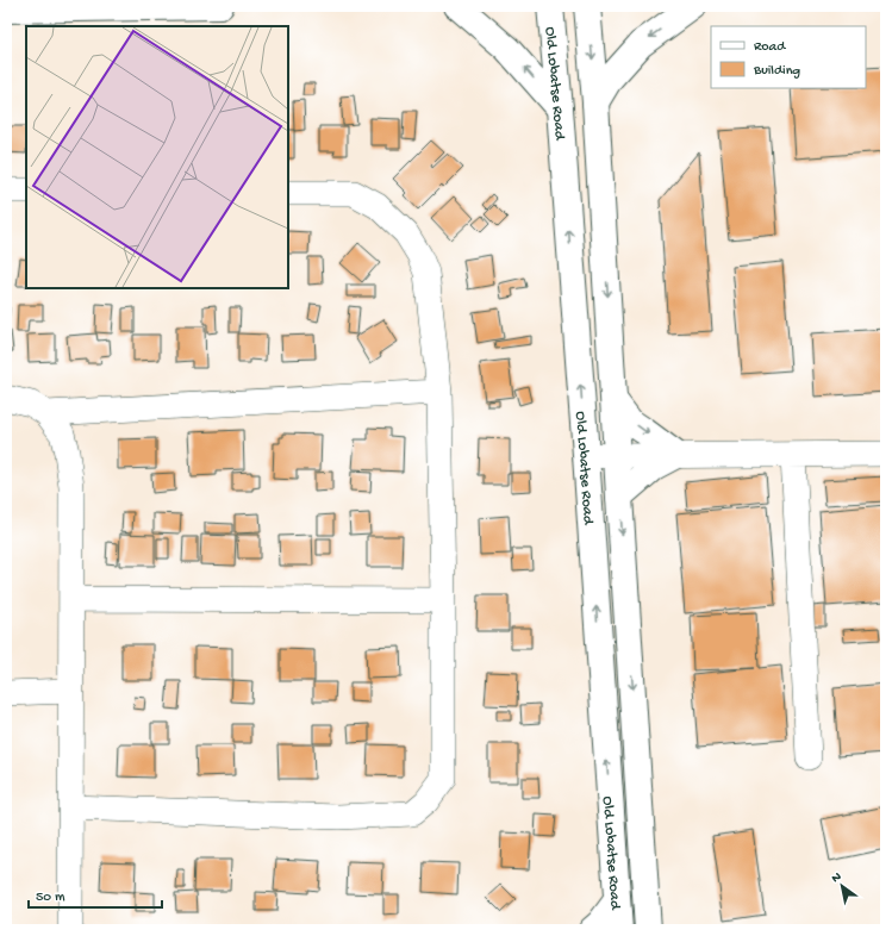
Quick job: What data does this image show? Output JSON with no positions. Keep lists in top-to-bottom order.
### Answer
{
  "streets": {
    "main road": ["Old Lobatse Road"]
  },
  "legend": ["Road", "Building"],
  "scale_bar": "50 m",
  "north": "top left"
}
